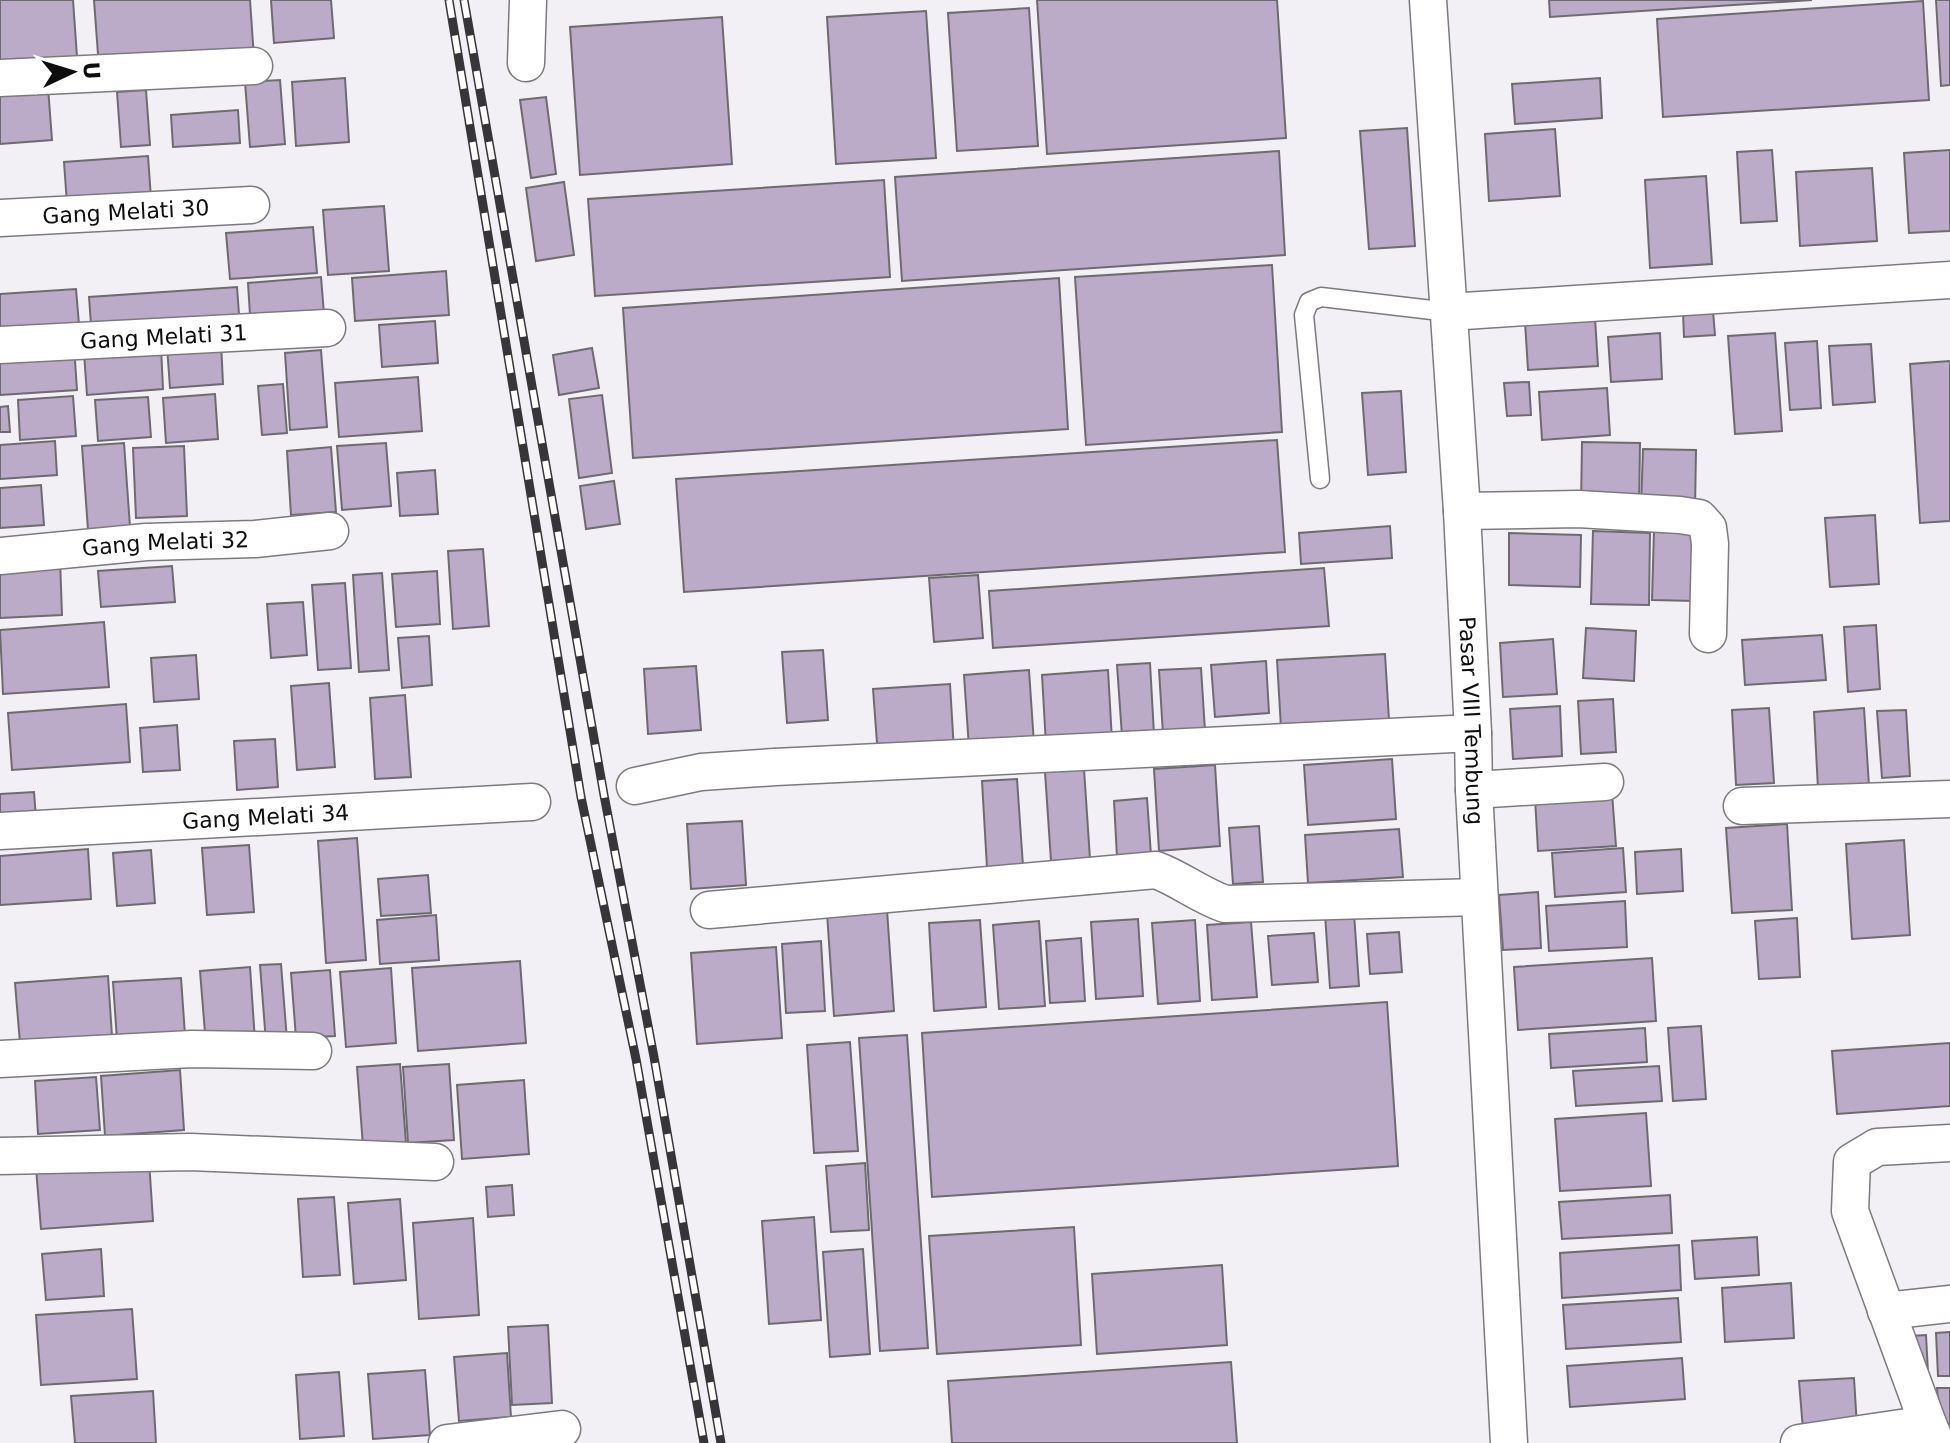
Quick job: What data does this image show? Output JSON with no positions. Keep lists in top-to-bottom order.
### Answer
{
  "streets": {
    "street": [
      "Gang Melati 30",
      "Gang Melati 31",
      "Gang Melati 32",
      "Pasar VIII Tembung",
      "Gang Melati 34"
    ]
  },
  "north": "right"
}
